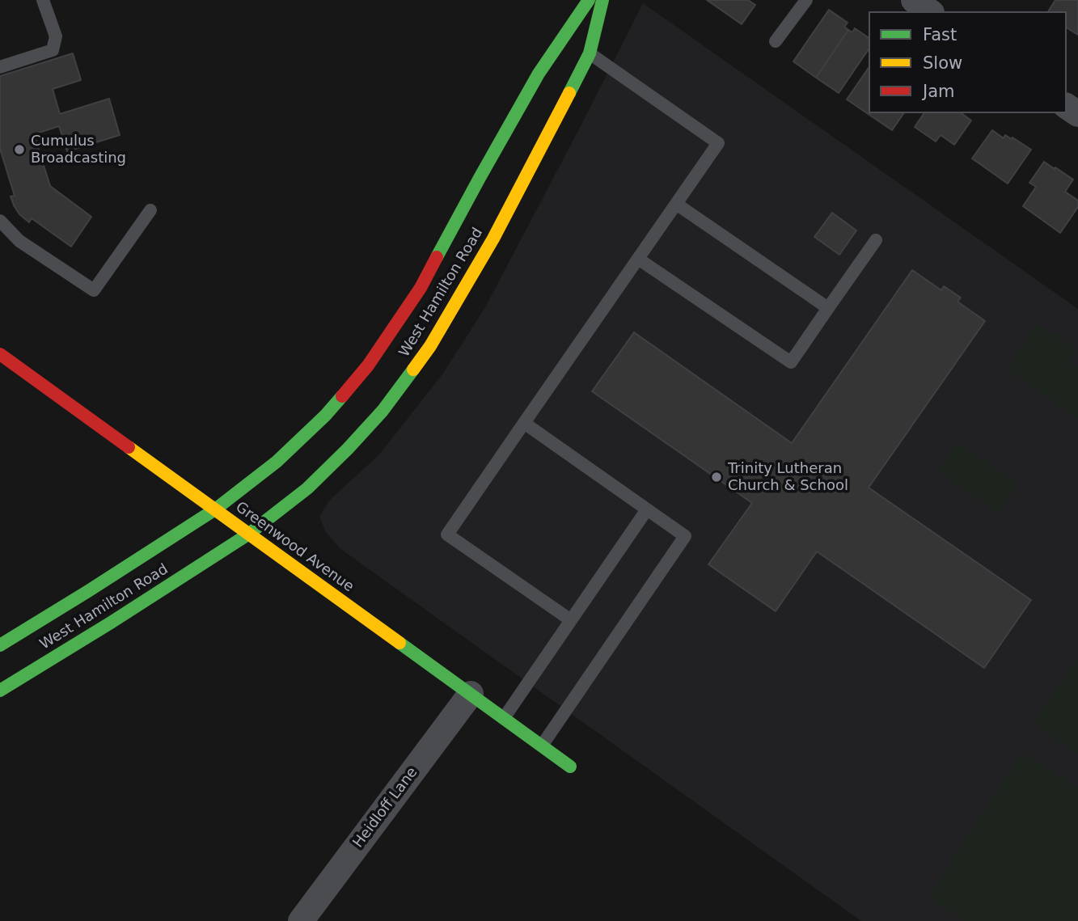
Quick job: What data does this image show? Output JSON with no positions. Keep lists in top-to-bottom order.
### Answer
{
  "streets": {
    "main road": ["West Hamilton Road", "Greenwood Avenue"],
    "street": ["Heidloff Lane"]
  },
  "crossings": [
    ["West Hamilton Road", "Greenwood Avenue"],
    ["Greenwood Avenue", "Heidloff Lane"]
  ],
  "places": ["Cumulus Broadcasting", "Trinity Lutheran Church & School"],
  "legend": ["Fast", "Slow", "Jam"]
}
